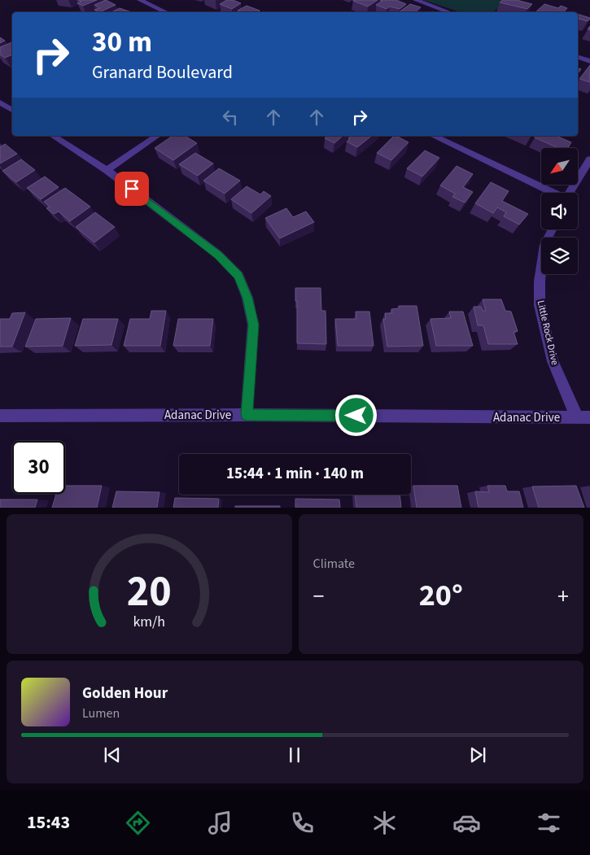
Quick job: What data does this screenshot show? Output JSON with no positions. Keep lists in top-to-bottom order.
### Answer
{
  "streets": {
    "street": ["Little Rock Drive", "Adanac Drive"]
  },
  "crossings": [
    ["Little Rock Drive", "Adanac Drive"]
  ],
  "north": "bottom left",
  "page": {
    "turn": ["30 m", "Granard Boulevard"],
    "limit": "30",
    "trip": "15:44 · 1 min · 140 m",
    "tile": "Climate",
    "heat": ["−", "20°", "+"],
    "song": ["Golden Hour", "Lumen"],
    "tabs": "15:43",
    "gauge": ["20", "km/h"]
  }
}
